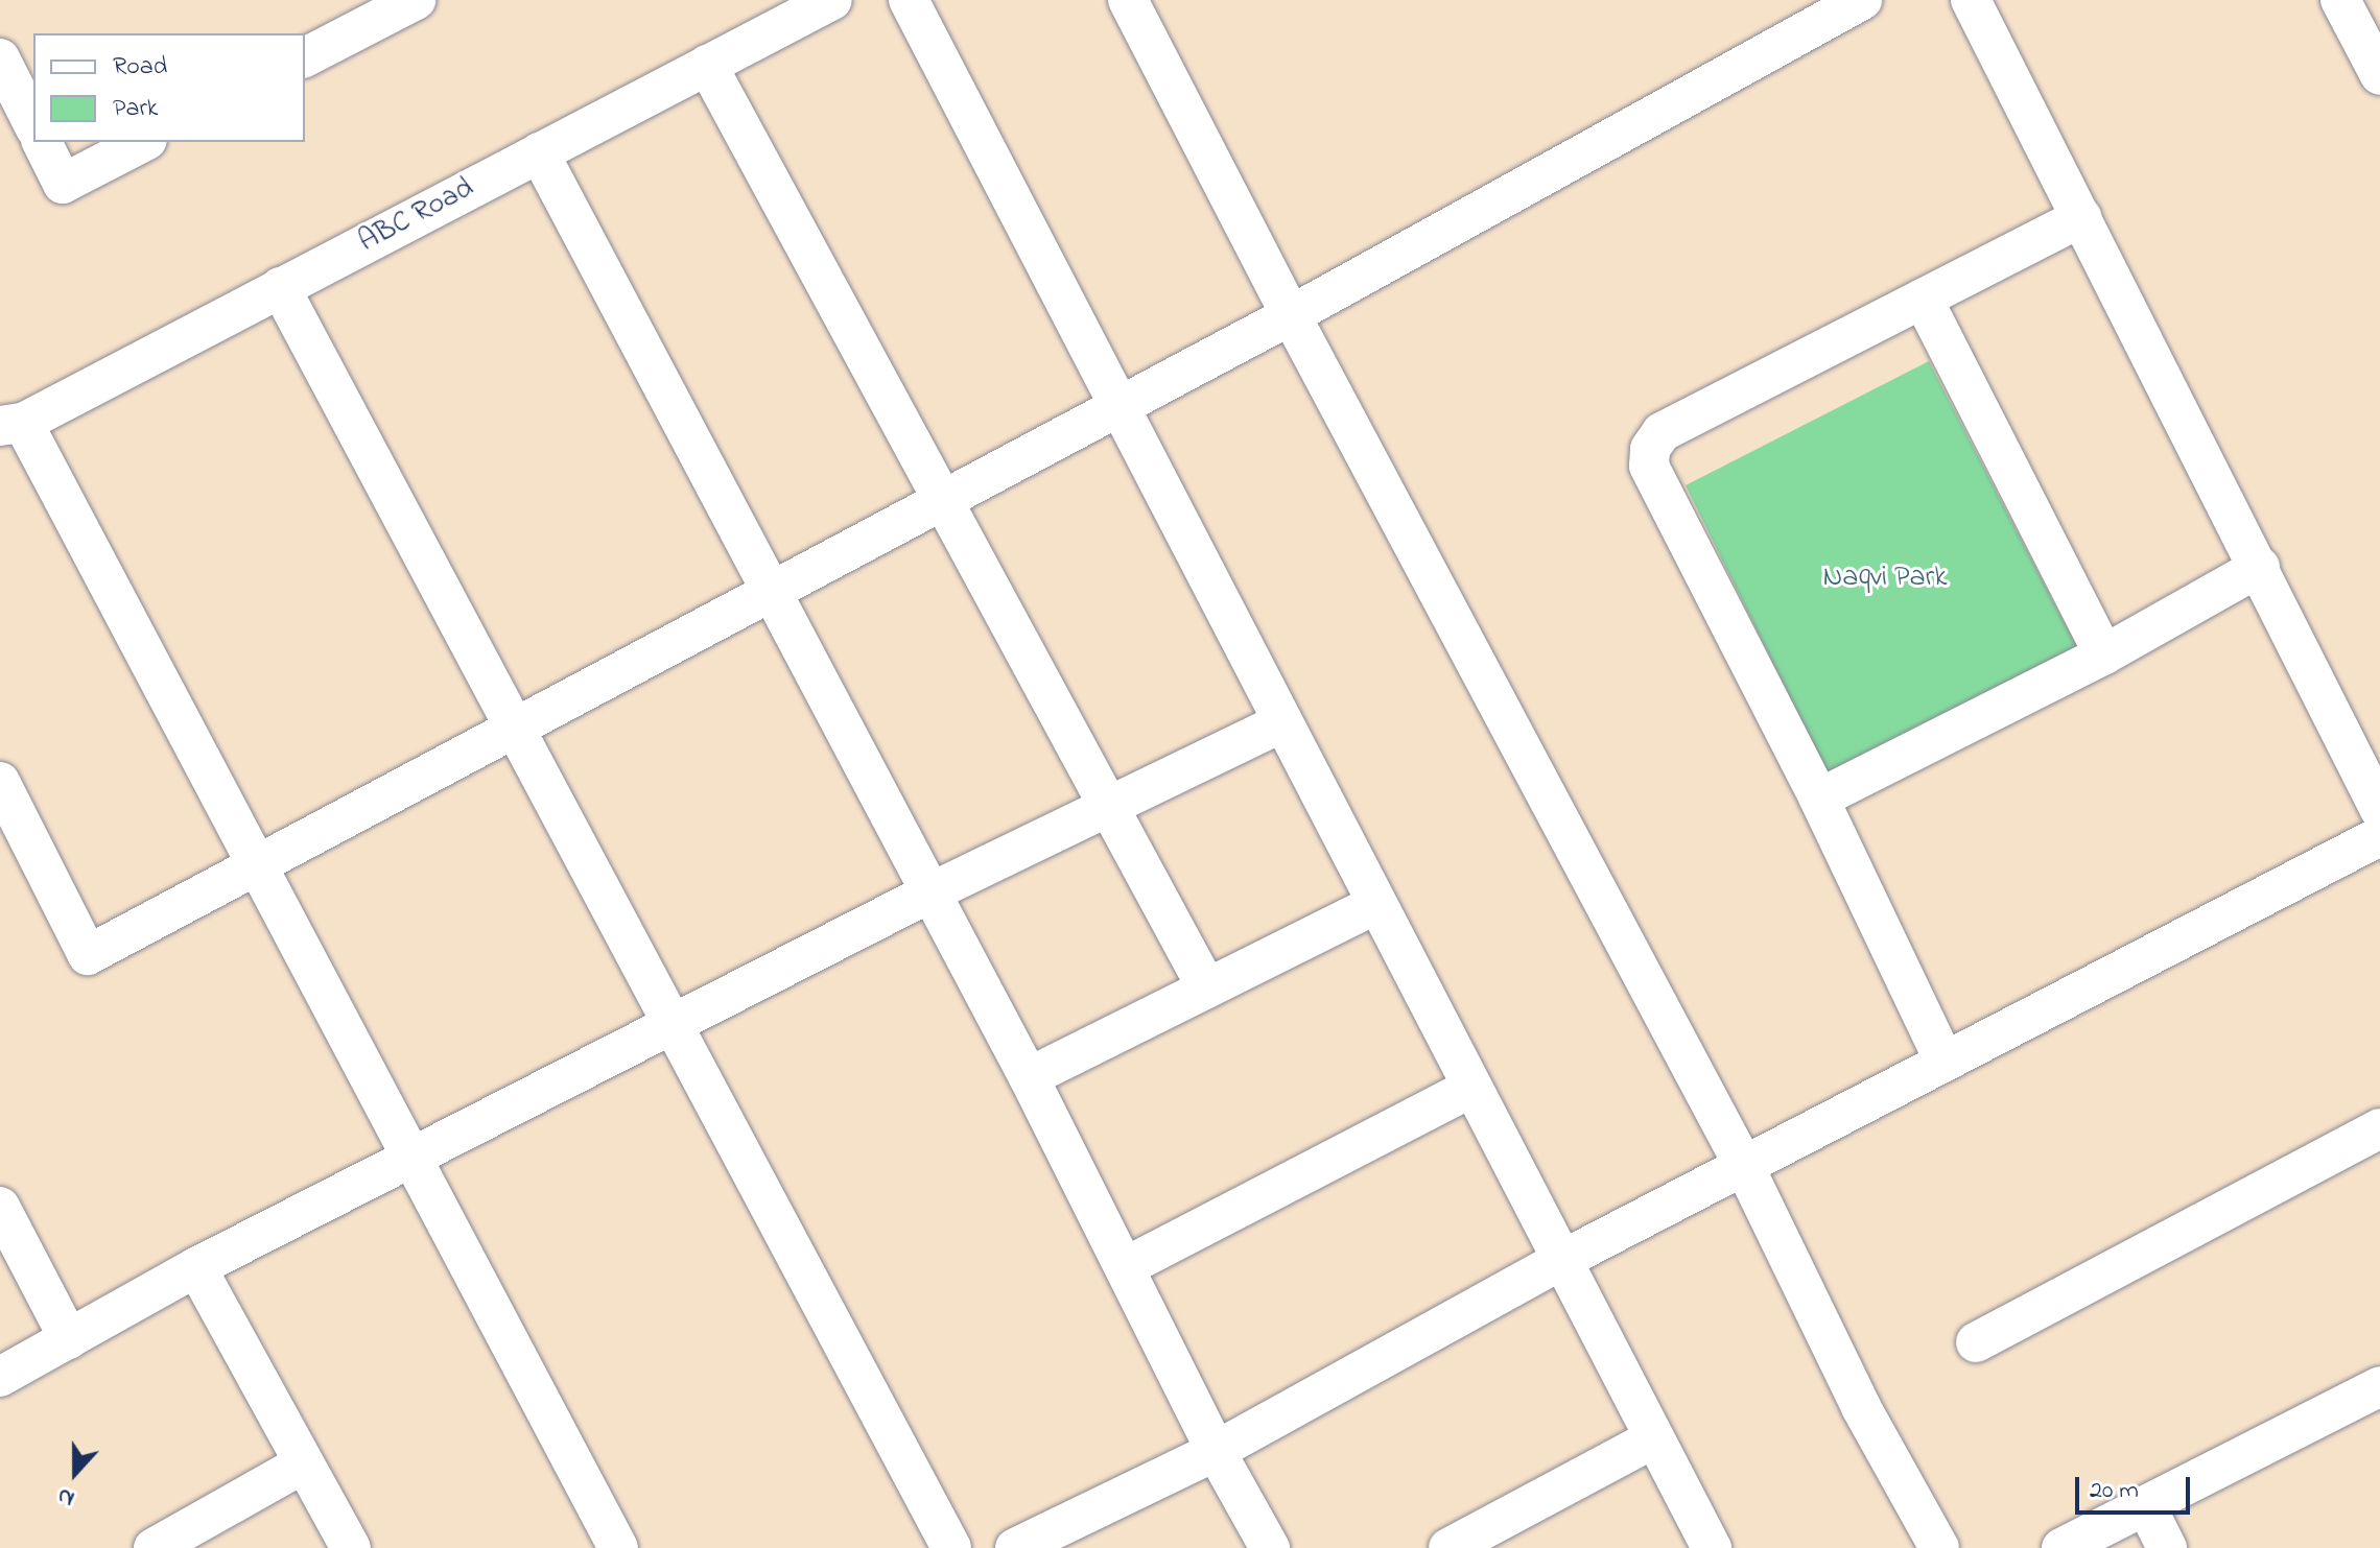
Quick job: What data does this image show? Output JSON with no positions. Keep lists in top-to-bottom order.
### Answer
{
  "streets": {
    "street": ["ABC Road"]
  },
  "parks": ["Naqvi Park"],
  "legend": ["Road", "Park"],
  "scale_bar": "20 m",
  "north": "bottom"
}
